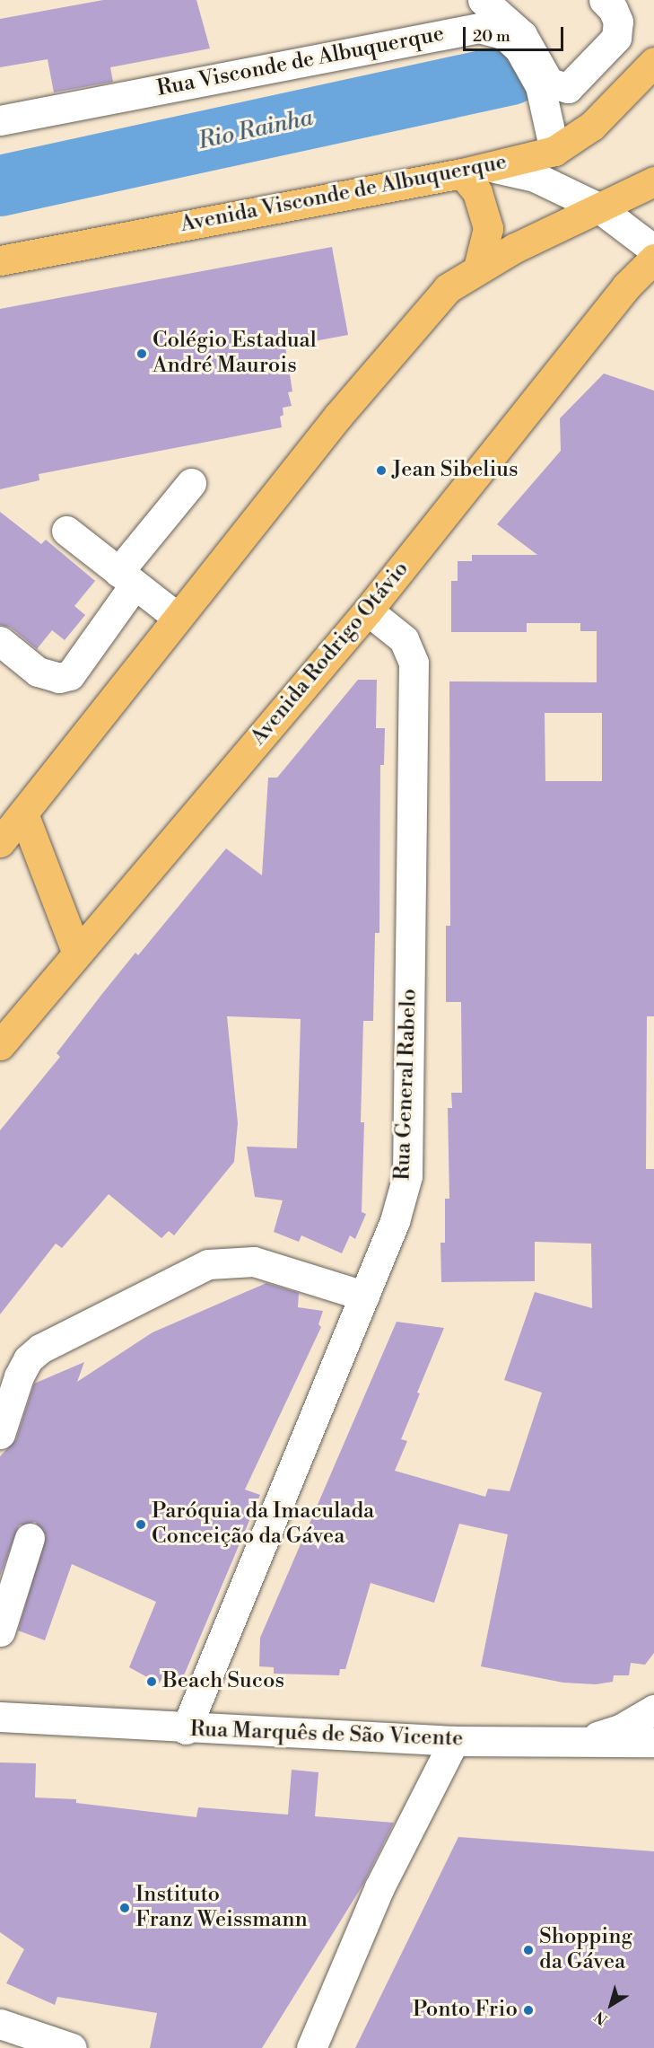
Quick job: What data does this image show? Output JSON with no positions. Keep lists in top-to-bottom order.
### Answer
{
  "streets": {
    "main road": ["Avenida Visconde de Albuquerque", "Avenida Rodrigo Otávio"],
    "street": ["Rua Visconde de Albuquerque", "Rua General Rabelo", "Rua Marquês de São Vicente"]
  },
  "crossings": [
    ["Rua Visconde de Albuquerque", "Avenida Visconde de Albuquerque"],
    ["Avenida Rodrigo Otávio", "Rua General Rabelo"],
    ["Rua General Rabelo", "Rua Marquês de São Vicente"]
  ],
  "water": ["Rio Rainha"],
  "places": [
    "Colégio Estadual André Maurois",
    "Jean Sibelius",
    "Paróquia da Imaculada Conceição da Gávea",
    "Beach Sucos",
    "Instituto Franz Weissmann",
    "Shopping da Gávea",
    "Ponto Frio"
  ],
  "scale_bar": "20 m",
  "north": "bottom left"
}
